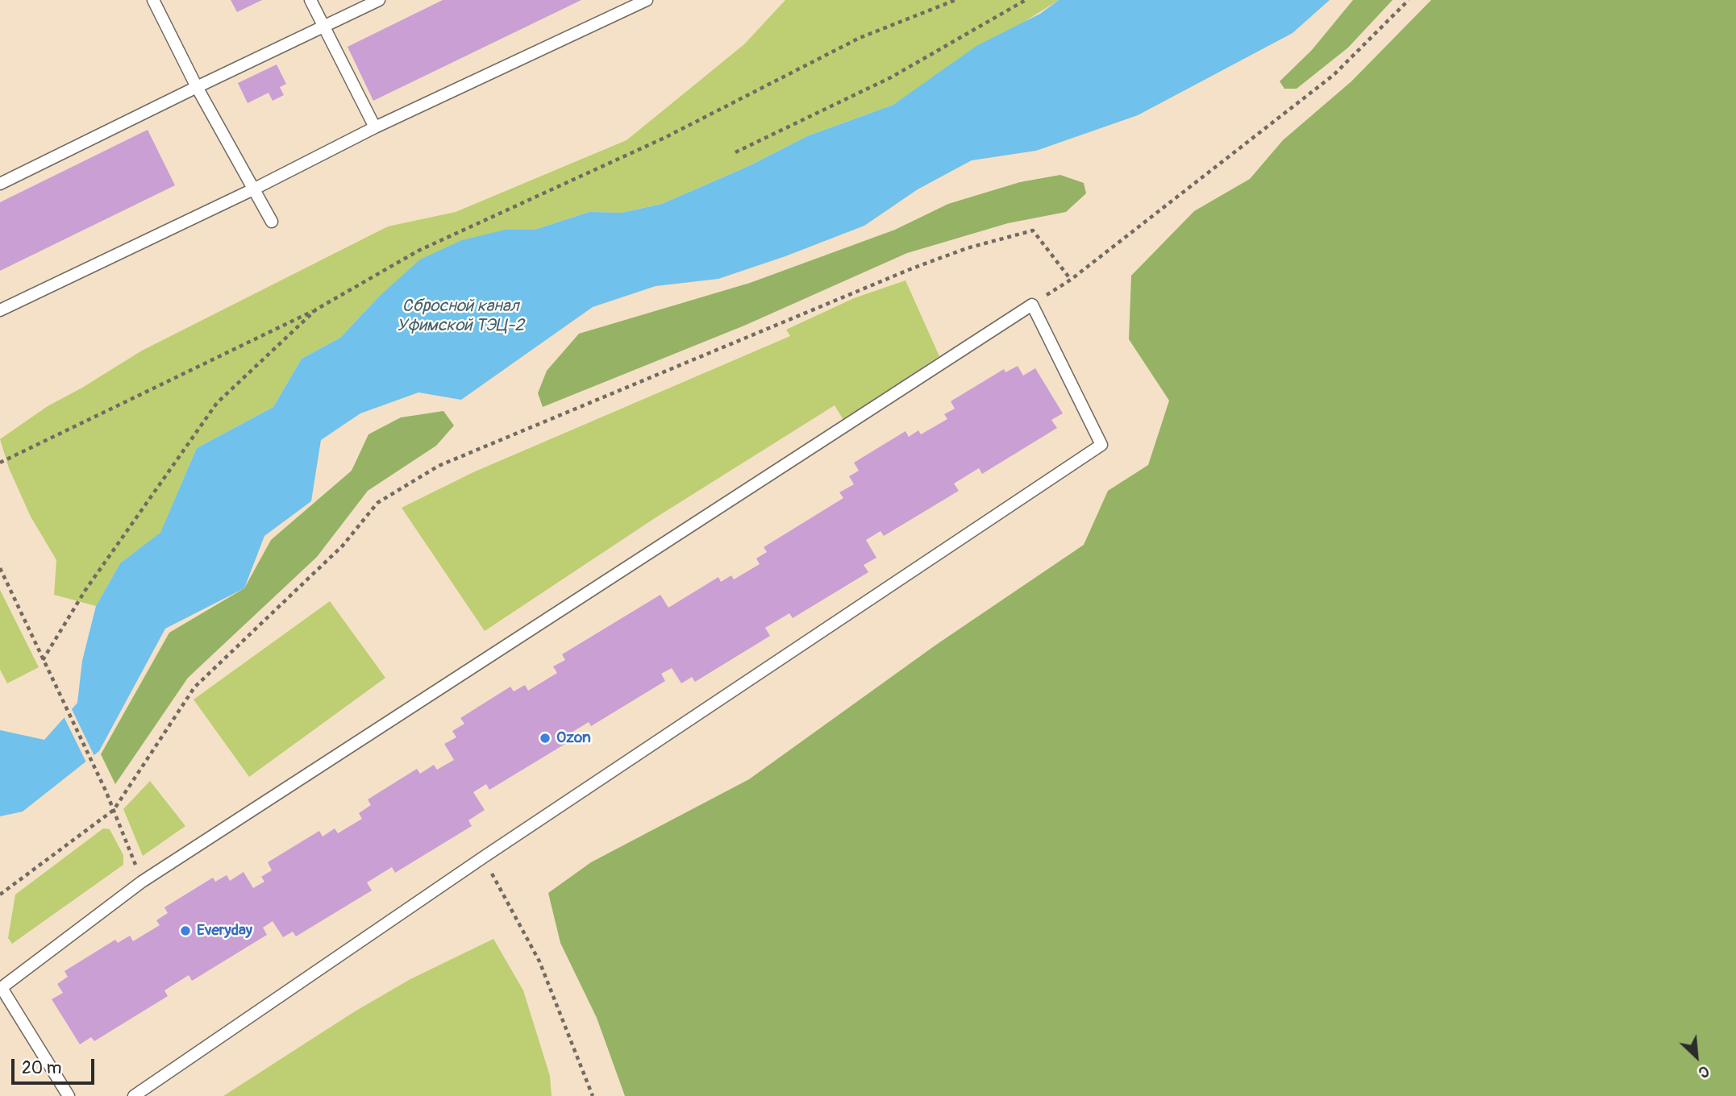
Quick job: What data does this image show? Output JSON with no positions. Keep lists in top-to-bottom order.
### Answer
{
  "water": ["Сбросной канал Уфимской ТЭЦ-2"],
  "places": ["Ozon", "Everyday"],
  "scale_bar": "20 m",
  "north": "bottom right"
}
